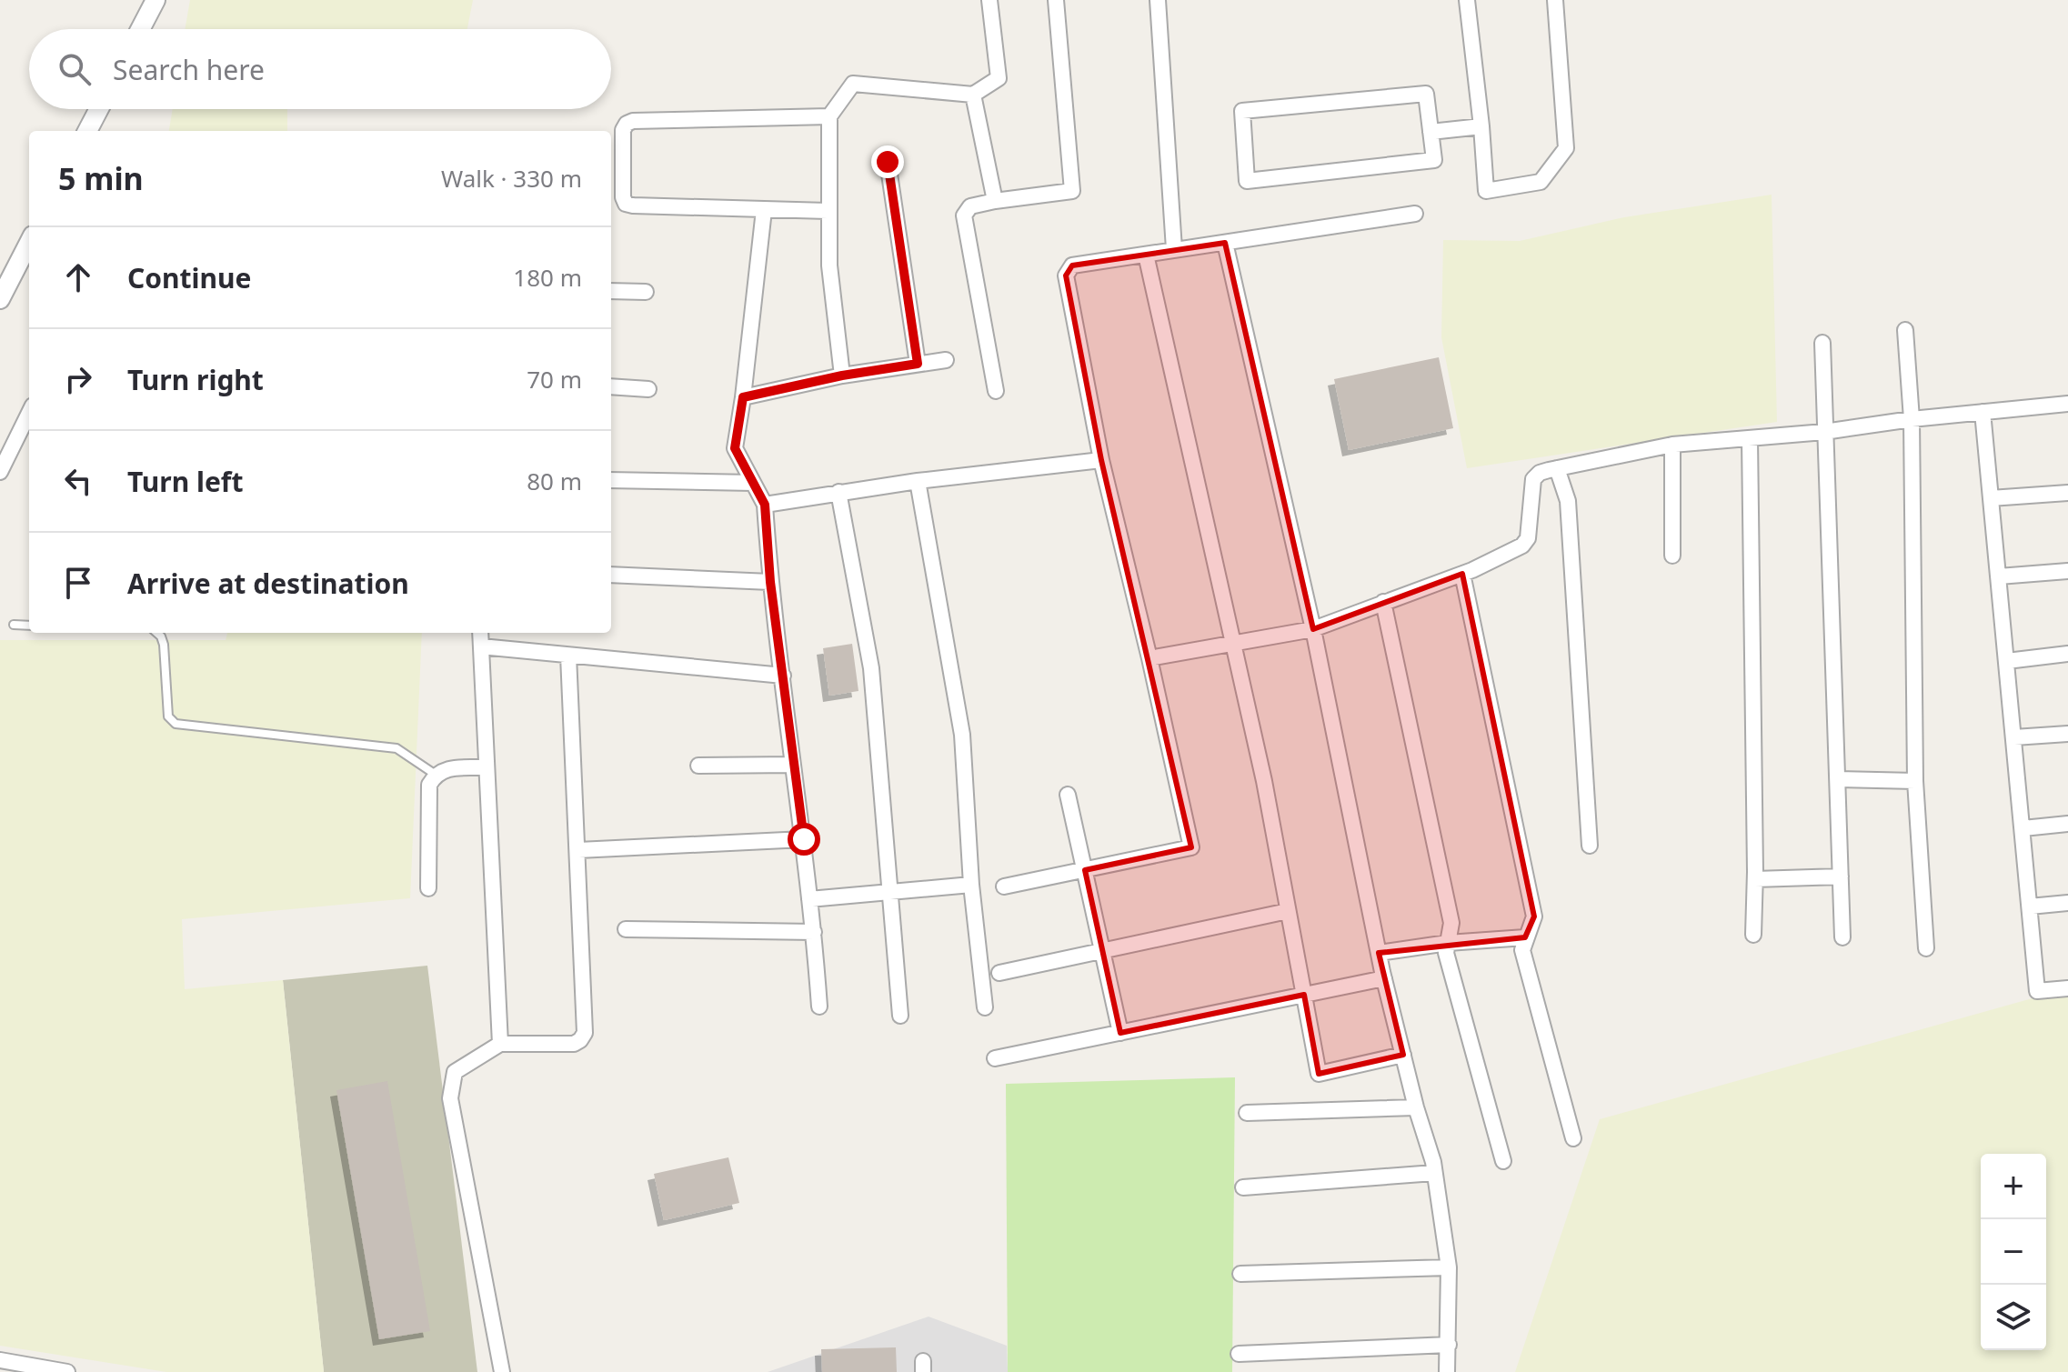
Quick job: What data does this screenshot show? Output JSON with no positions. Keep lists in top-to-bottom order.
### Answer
{
  "page": {
    "search": "Search here",
    "heading": ["5 min", "Walk · 330 m"],
    "list": [
      ["Continue", "180 m"],
      ["Turn right", "70 m"],
      ["Turn left", "80 m"],
      "Arrive at destination"
    ],
    "map_buttons": ["+", "−"]
  }
}
